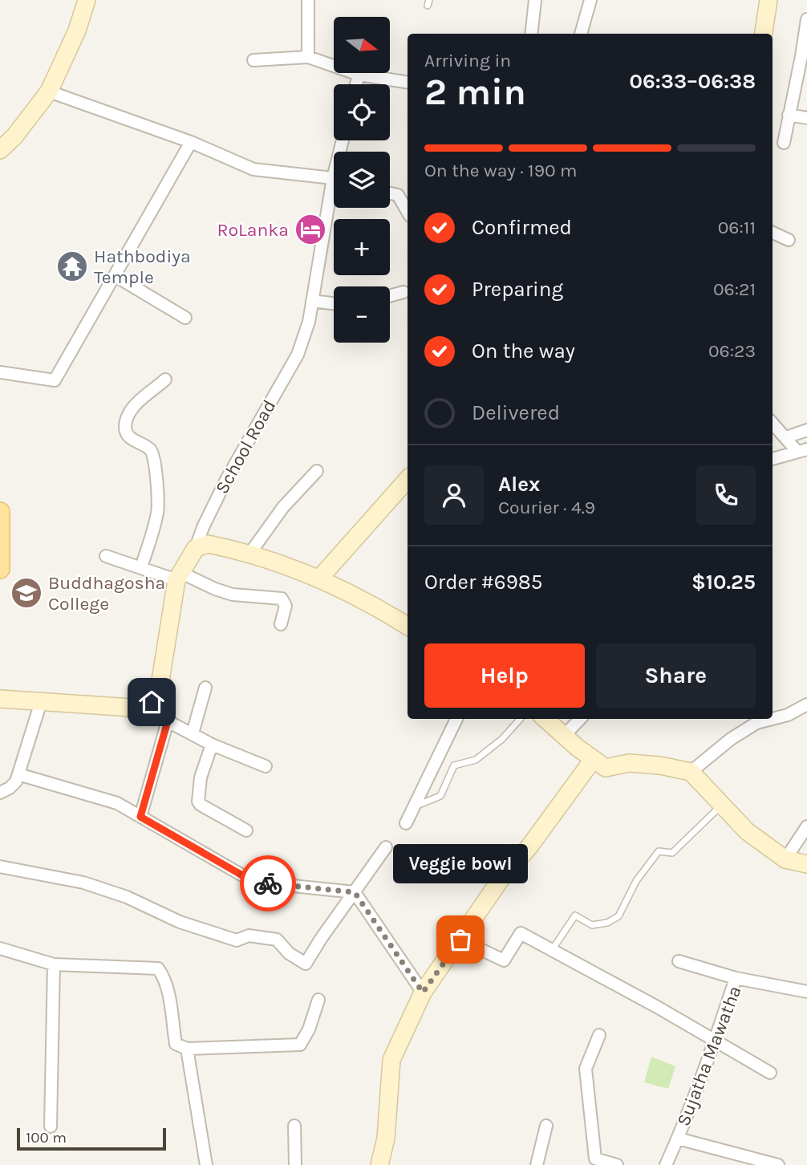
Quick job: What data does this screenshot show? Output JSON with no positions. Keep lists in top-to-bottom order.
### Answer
{
  "streets": {
    "street": ["School Road", "Sujatha Mawatha"]
  },
  "places": {
    "hotel": ["RoLanka"],
    "temple": ["Hathbodiya Temple"],
    "school or university": ["Buddhagosha College"],
    "other": ["Veggie bowl"]
  },
  "scale_bar": "100 m",
  "north": "right",
  "page": {
    "map_buttons": ["+", "−"],
    "heading": ["2 min", "Arriving in", "06:33–06:38"],
    "panel": [
      "Alex",
      "Courier · 4.9",
      "Order #6985",
      "$10.25"
    ],
    "bar": "On the way · 190 m",
    "list": [
      ["Confirmed", "06:11"],
      ["Preparing", "06:21"],
      ["On the way", "06:23"],
      "Delivered"
    ],
    "buttons": ["Help", "Share"],
    "bubble": "Veggie bowl",
    "scale": "100 m"
  }
}
